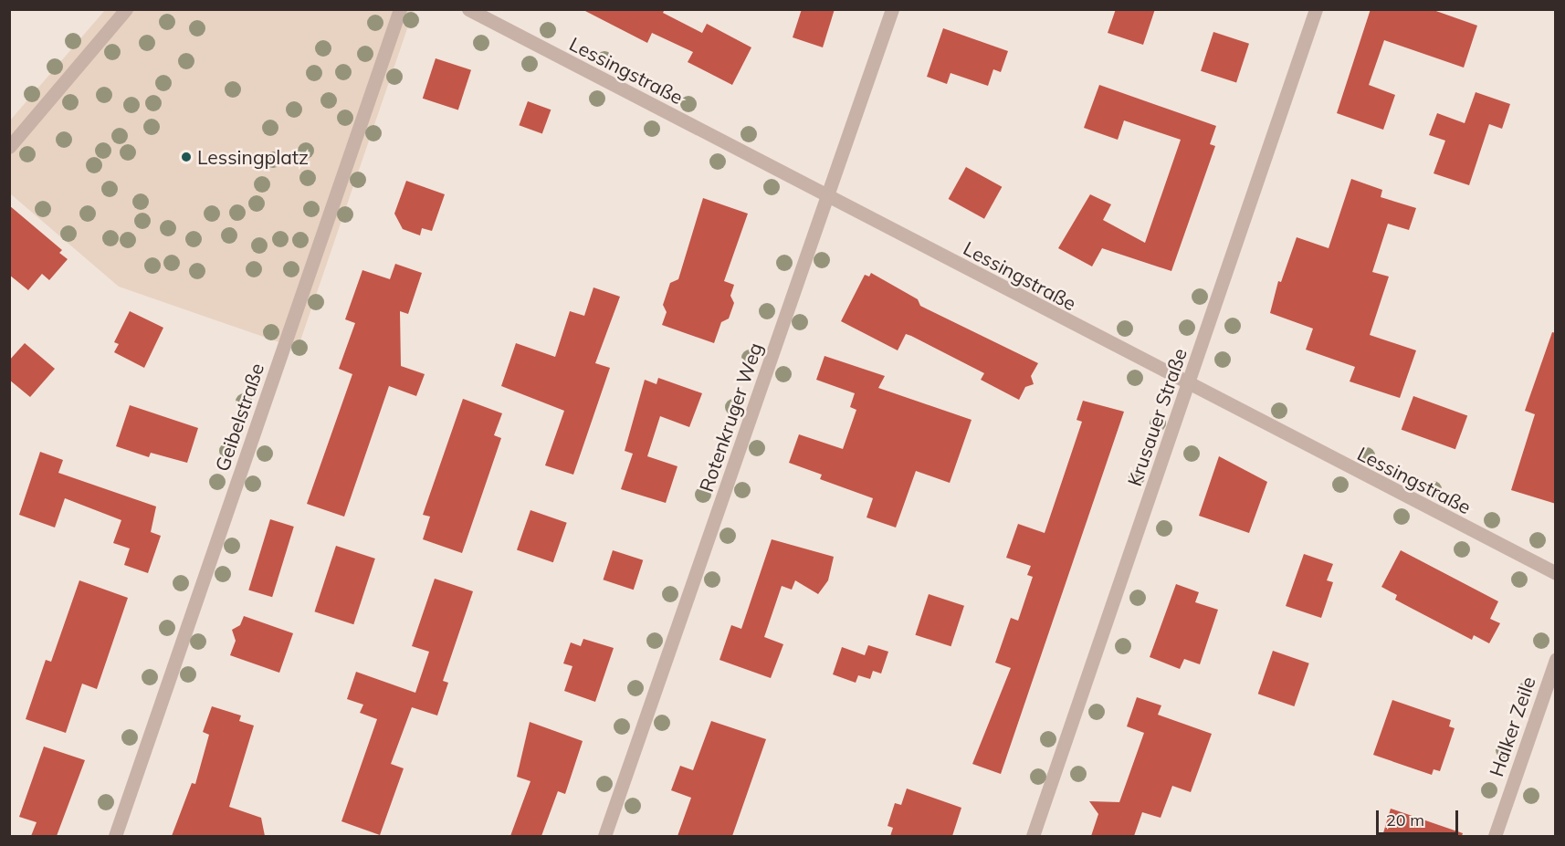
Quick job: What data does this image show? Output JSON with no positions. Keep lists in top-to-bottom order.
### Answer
{
  "streets": {
    "street": [
      "Lessingstraße",
      "Geibelstraße",
      "Rotenkruger Weg",
      "Krusauer Straße",
      "Halker Zeile"
    ]
  },
  "crossings": [
    ["Lessingstraße", "Rotenkruger Weg"],
    ["Lessingstraße", "Krusauer Straße"]
  ],
  "places": ["Lessingplatz"],
  "scale_bar": "20 m"
}
